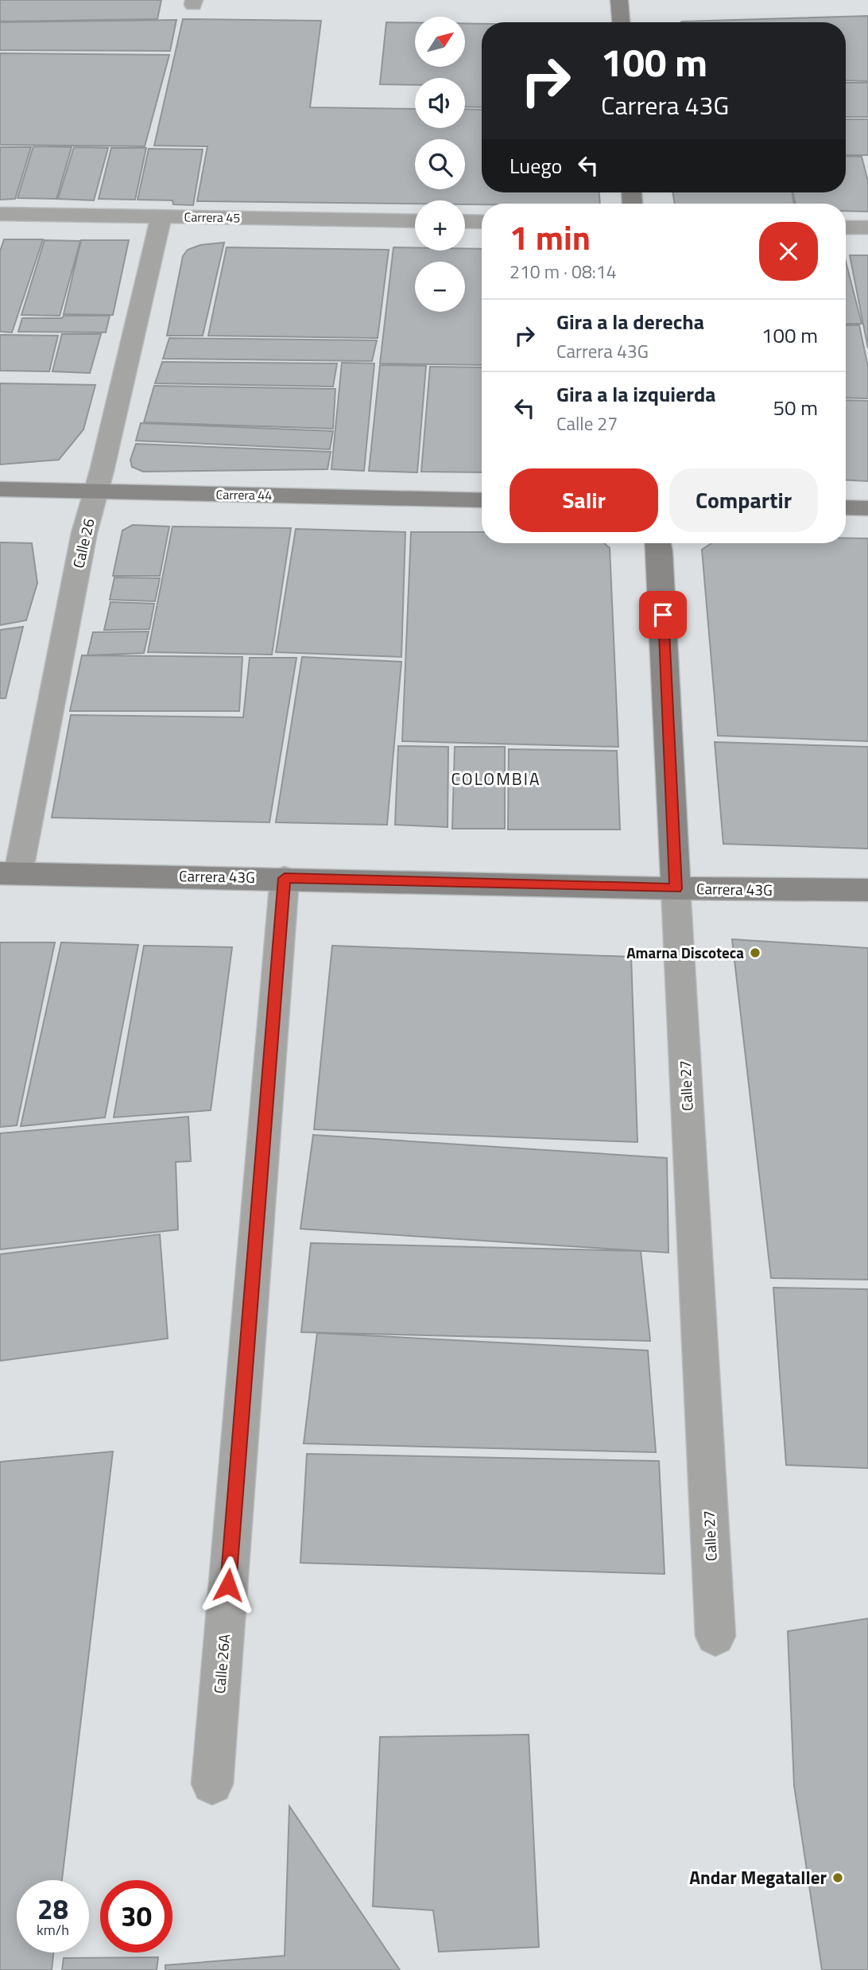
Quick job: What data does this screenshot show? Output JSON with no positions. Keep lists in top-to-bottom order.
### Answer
{
  "streets": {
    "street": [
      "Carrera 45",
      "Carrera 44",
      "Calle 26",
      "Carrera 43G",
      "Calle 27",
      "Calle 26A"
    ]
  },
  "crossings": [
    ["Carrera 45", "Calle 26"],
    ["Carrera 44", "Calle 26"],
    ["Calle 26", "Carrera 43G"],
    ["Carrera 43G", "Calle 27"],
    ["Carrera 43G", "Calle 26A"]
  ],
  "districts": ["COLOMBIA"],
  "places": ["Amarna Discoteca", "Andar Megataller"],
  "north": "top right",
  "page": {
    "map_buttons": ["+", "−"],
    "turn": ["100 m", "Carrera 43G"],
    "then": "Luego",
    "heading": ["1 min", "210 m · 08:14"],
    "list": [
      {
        "name": "Gira a la derecha",
        "note": "Carrera 43G",
        "value": "100 m"
      },
      {
        "name": "Gira a la izquierda",
        "note": "Calle 27",
        "value": "50 m"
      }
    ],
    "buttons": ["Salir", "Compartir"],
    "speed": "28 km/h",
    "limit": "30"
  }
}
